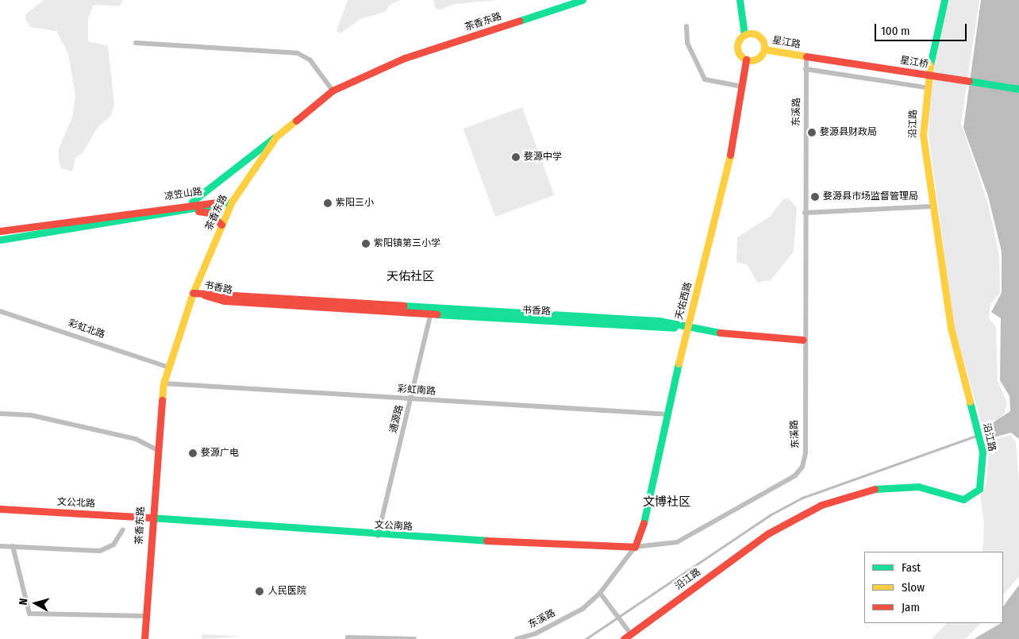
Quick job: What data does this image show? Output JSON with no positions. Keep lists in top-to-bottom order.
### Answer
{
  "streets": {
    "street": [
      "茶香东路",
      "星江路",
      "星江桥",
      "东溪路",
      "沿江路",
      "凉笠山路",
      "书香路",
      "天佑西路",
      "彩虹北路",
      "彩虹南路",
      "通源路",
      "文公北路",
      "文公南路"
    ]
  },
  "crossings": [
    ["茶香东路", "凉笠山路"],
    ["茶香东路", "书香路"],
    ["茶香东路", "彩虹北路"],
    ["茶香东路", "彩虹南路"],
    ["茶香东路", "文公北路"],
    ["茶香东路", "文公南路"],
    ["星江路", "星江桥"],
    ["星江路", "东溪路"],
    ["星江路", "天佑西路"],
    ["星江桥", "东溪路"],
    ["东溪路", "书香路"],
    ["东溪路", "天佑西路"],
    ["东溪路", "文公南路"],
    ["书香路", "天佑西路"],
    ["书香路", "通源路"],
    ["天佑西路", "彩虹南路"],
    ["天佑西路", "文公南路"],
    ["彩虹南路", "通源路"],
    ["通源路", "文公南路"],
    ["文公北路", "文公南路"]
  ],
  "districts": ["天佑社区", "文博社区"],
  "places": [
    "婺源县财政局",
    "婺源中学",
    "婺源县市场监督管理局",
    "紫阳三小",
    "紫阳镇第三小学",
    "婺源广电",
    "人民医院"
  ],
  "legend": ["Fast", "Slow", "Jam"],
  "scale_bar": "100 m",
  "north": "left"
}
